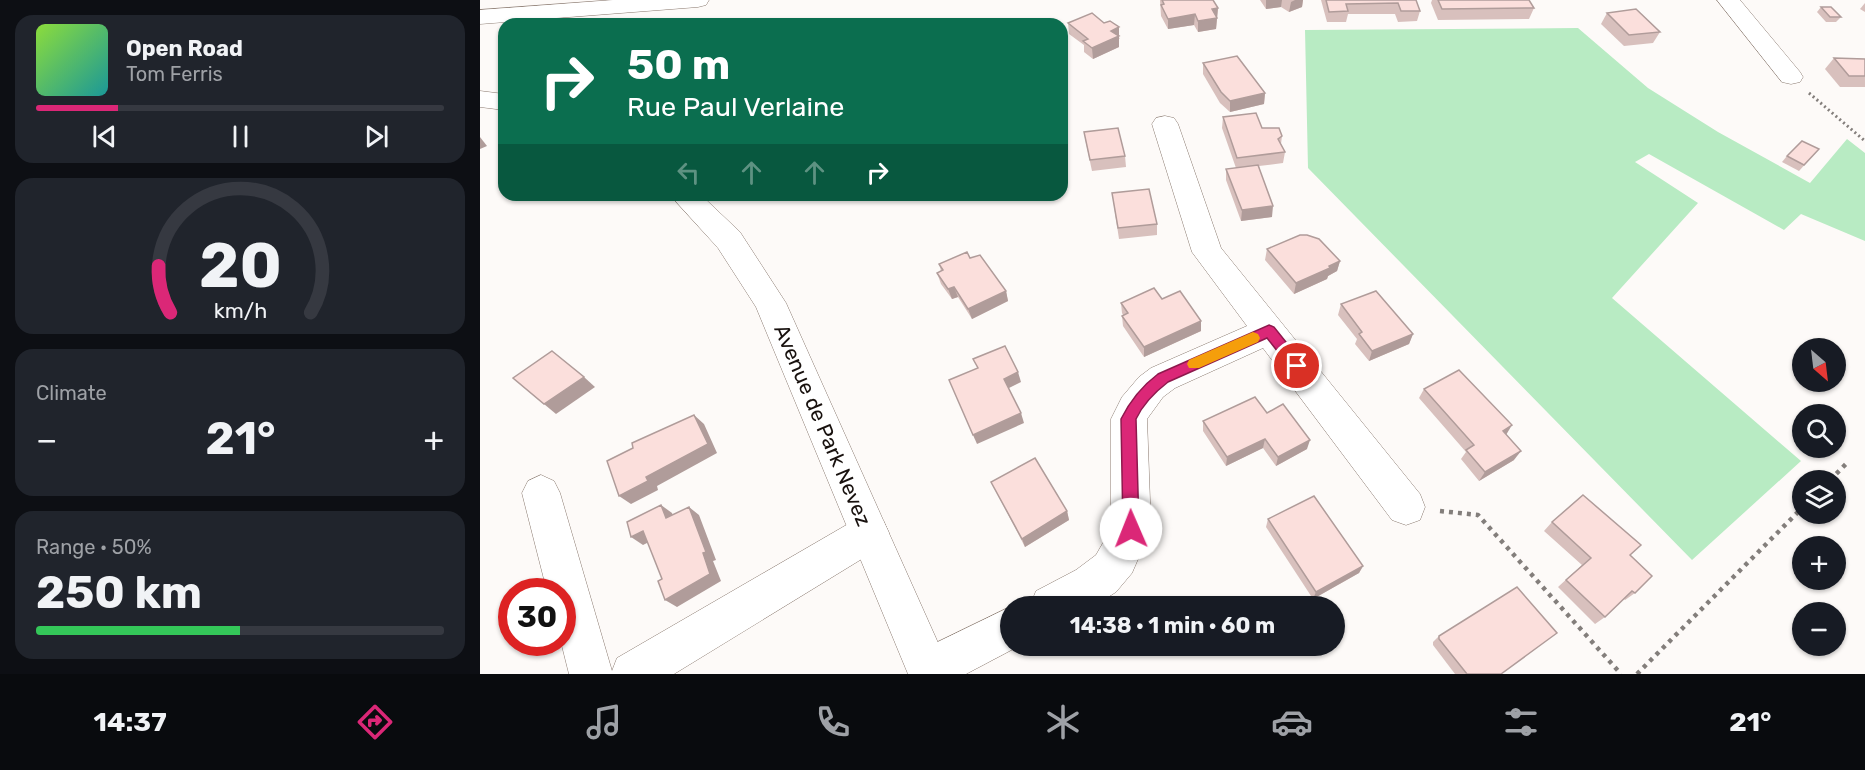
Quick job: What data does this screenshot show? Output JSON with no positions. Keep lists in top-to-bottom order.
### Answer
{
  "streets": {
    "street": ["Avenue de Park Nevez"]
  },
  "north": "bottom right",
  "page": {
    "turn": ["50 m", "Rue Paul Verlaine"],
    "song": ["Open Road", "Tom Ferris"],
    "map_buttons": ["+", "−"],
    "tile": [
      "Climate",
      ["Range · 50%", "250 km"]
    ],
    "heat": ["−", "21°", "+"],
    "limit": "30",
    "trip": "14:38 · 1 min · 60 m",
    "tabs": ["14:37", "21°"],
    "gauge": ["20", "km/h"]
  }
}
